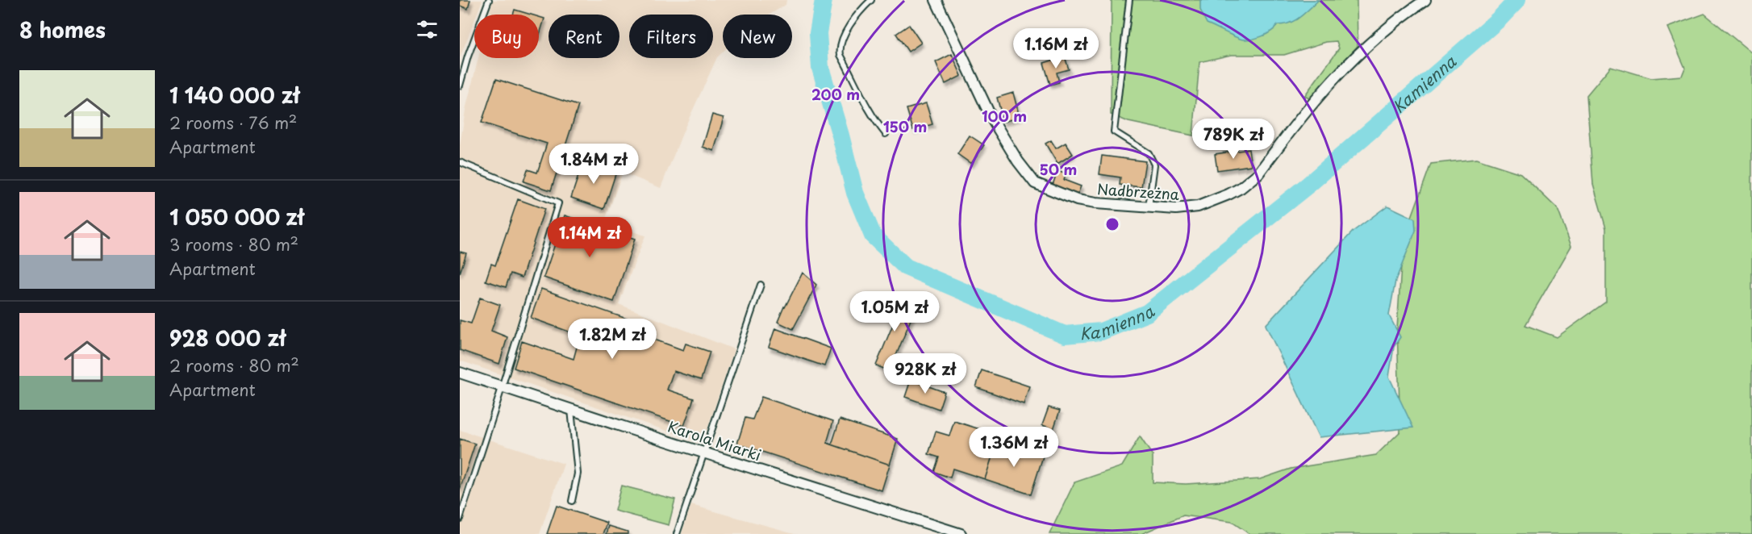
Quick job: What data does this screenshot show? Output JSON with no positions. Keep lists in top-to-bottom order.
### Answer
{
  "streets": {
    "street": ["Nadbrzeżna", "Karola Miarki"]
  },
  "water": ["Kamienna"],
  "page": {
    "heading": "8 homes",
    "chip": [
      "Buy",
      "Rent",
      "Filters",
      "New"
    ],
    "price": [
      "1.16M zł",
      "789K zł",
      "1.84M zł",
      "1.14M zł",
      "1.05M zł",
      "1.82M zł",
      "928K zł",
      "1.36M zł"
    ],
    "list": [
      {
        "name": "1 140 000 zł",
        "note": "2 rooms · 76 m² · Apartment"
      },
      {
        "name": "1 050 000 zł",
        "note": "3 rooms · 80 m² · Apartment"
      },
      {
        "name": "928 000 zł",
        "note": "2 rooms · 80 m² · Apartment"
      }
    ]
  },
  "rings": [
    "200 m",
    "100 m",
    "150 m",
    "50 m"
  ]
}
